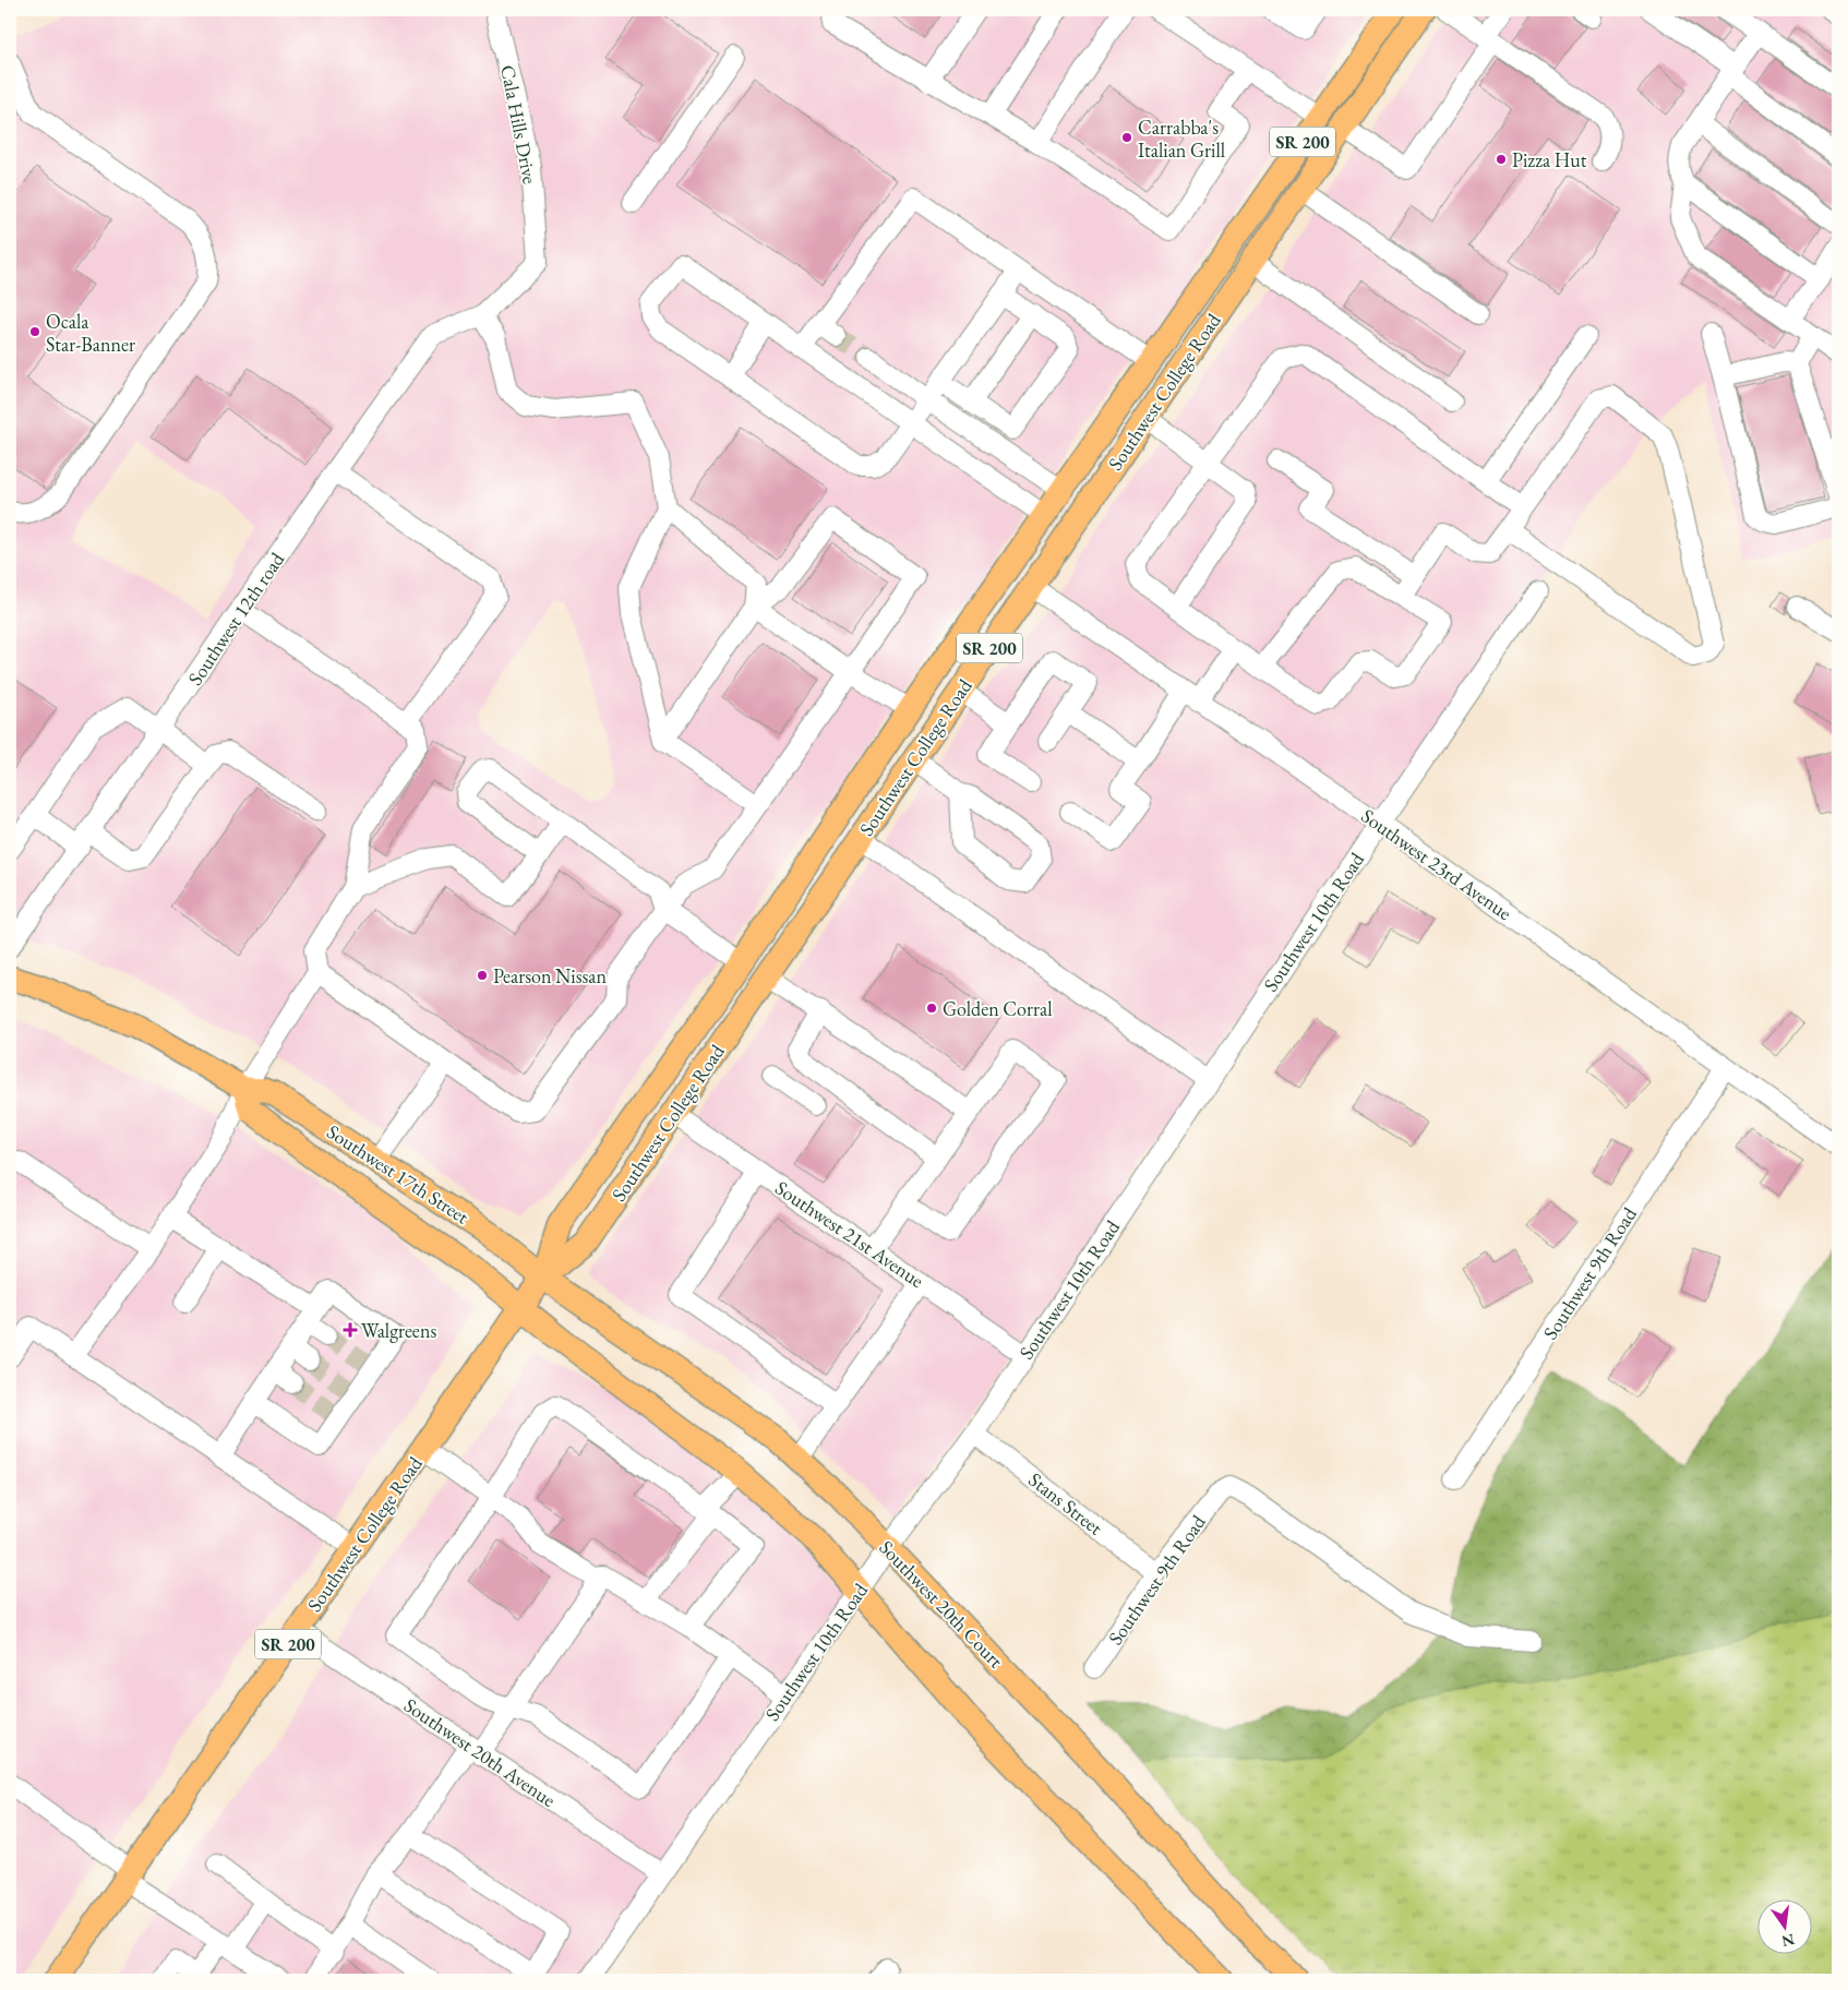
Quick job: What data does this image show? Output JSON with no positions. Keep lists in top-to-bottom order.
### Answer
{
  "streets": {
    "main road": [
      "SR 200",
      "Southwest College Road",
      "Southwest 17th Street",
      "Southwest 20th Court"
    ],
    "street": [
      "Cala Hills Drive",
      "Southwest 12th road",
      "Southwest 23rd Avenue",
      "Southwest 10th Road",
      "Southwest 21st Avenue",
      "Southwest 9th Road",
      "Stans Street",
      "Southwest 20th Avenue"
    ]
  },
  "crossings": [
    ["Cala Hills Drive", "Southwest 12th road"],
    ["Southwest College Road", "Southwest 23rd Avenue"],
    ["Southwest College Road", "Southwest 17th Street"],
    ["Southwest College Road", "Southwest 21st Avenue"],
    ["Southwest College Road", "Southwest 20th Court"],
    ["Southwest College Road", "Southwest 20th Avenue"],
    ["Southwest 23rd Avenue", "Southwest 10th Road"],
    ["Southwest 23rd Avenue", "Southwest 9th Road"],
    ["Southwest 10th Road", "Southwest 21st Avenue"],
    ["Southwest 10th Road", "Stans Street"],
    ["Southwest 10th Road", "Southwest 20th Court"],
    ["Southwest 10th Road", "Southwest 20th Avenue"],
    ["Southwest 17th Street", "Southwest 20th Court"],
    ["Southwest 9th Road", "Stans Street"]
  ],
  "places": {
    "other": [
      "Carrabba's Italian Grill",
      "Pizza Hut",
      "Ocala Star-Banner",
      "Pearson Nissan",
      "Golden Corral"
    ],
    "health": ["Walgreens"]
  },
  "north": "bottom"
}
